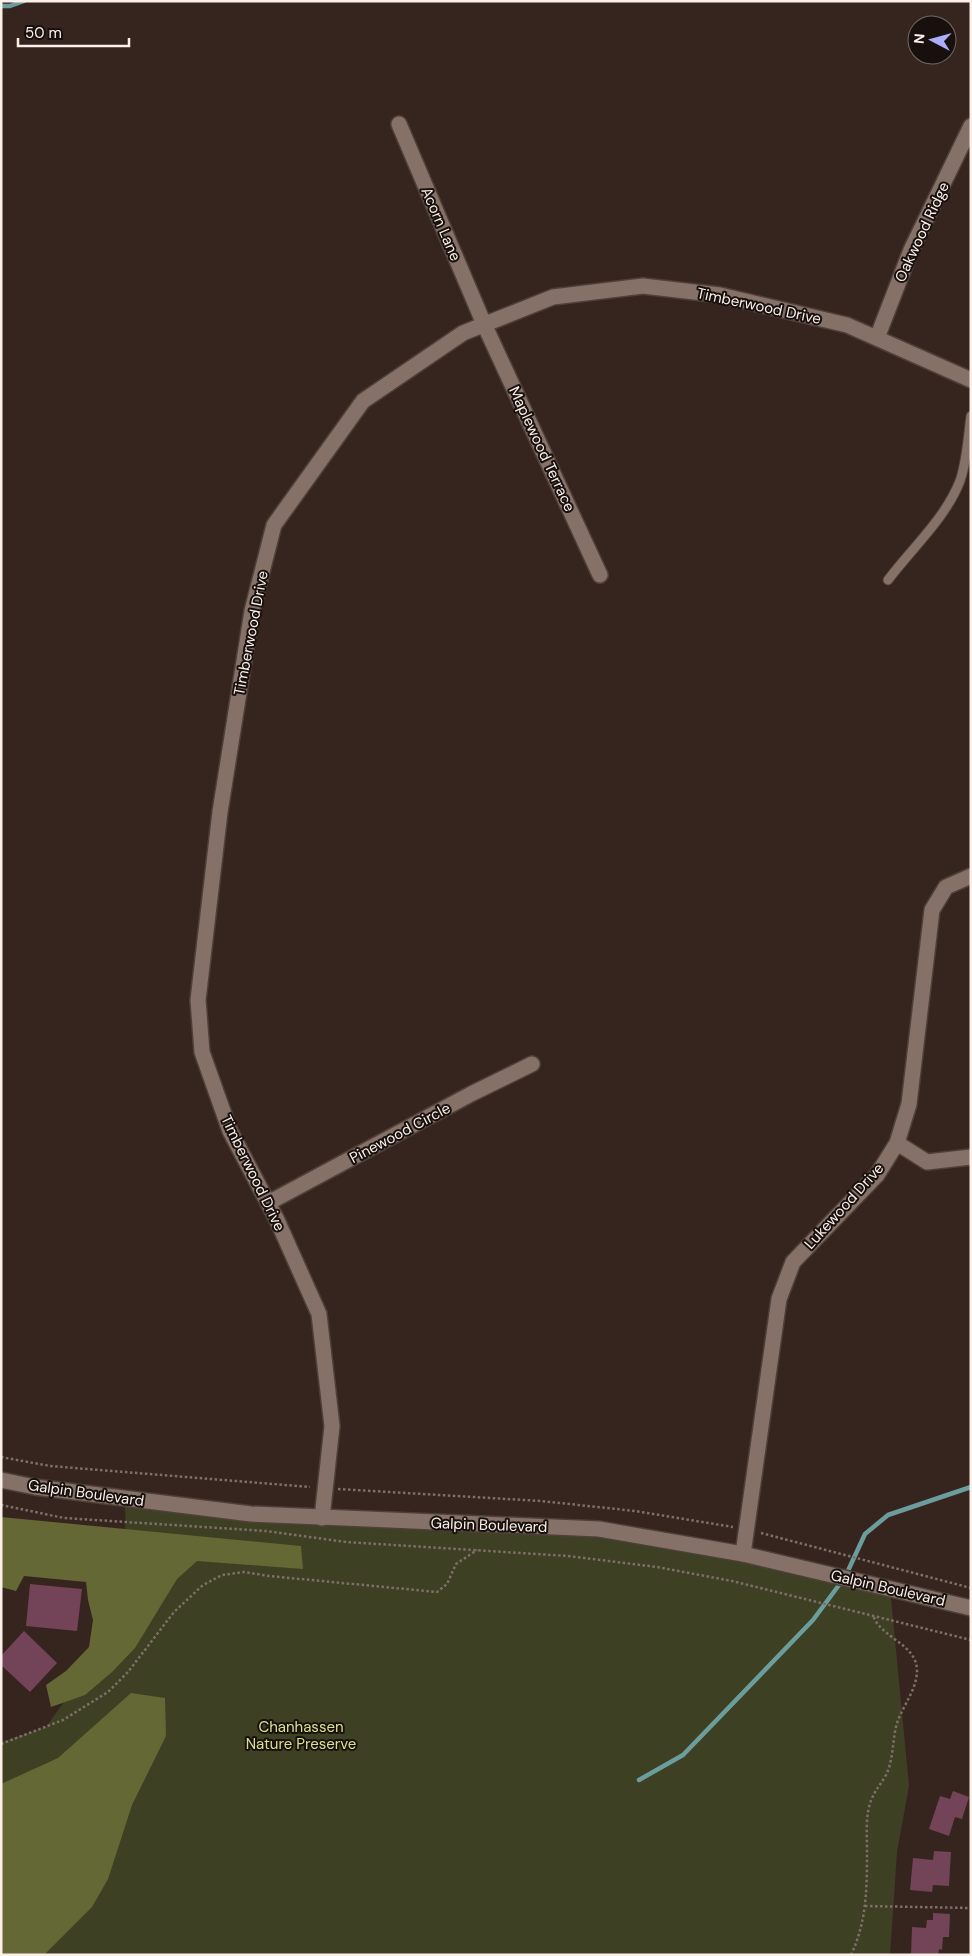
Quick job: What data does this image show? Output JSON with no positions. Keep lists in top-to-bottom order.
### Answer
{
  "streets": {
    "street": [
      "Acorn Lane",
      "Oakwood Ridge",
      "Timberwood Drive",
      "Maplewood Terrace",
      "Pinewood Circle",
      "Lukewood Drive",
      "Galpin Boulevard"
    ]
  },
  "crossings": [
    ["Acorn Lane", "Timberwood Drive"],
    ["Acorn Lane", "Maplewood Terrace"],
    ["Oakwood Ridge", "Timberwood Drive"],
    ["Timberwood Drive", "Maplewood Terrace"],
    ["Timberwood Drive", "Pinewood Circle"],
    ["Timberwood Drive", "Galpin Boulevard"],
    ["Lukewood Drive", "Galpin Boulevard"]
  ],
  "parks": ["Chanhassen Nature Preserve"],
  "scale_bar": "50 m",
  "north": "left"
}
